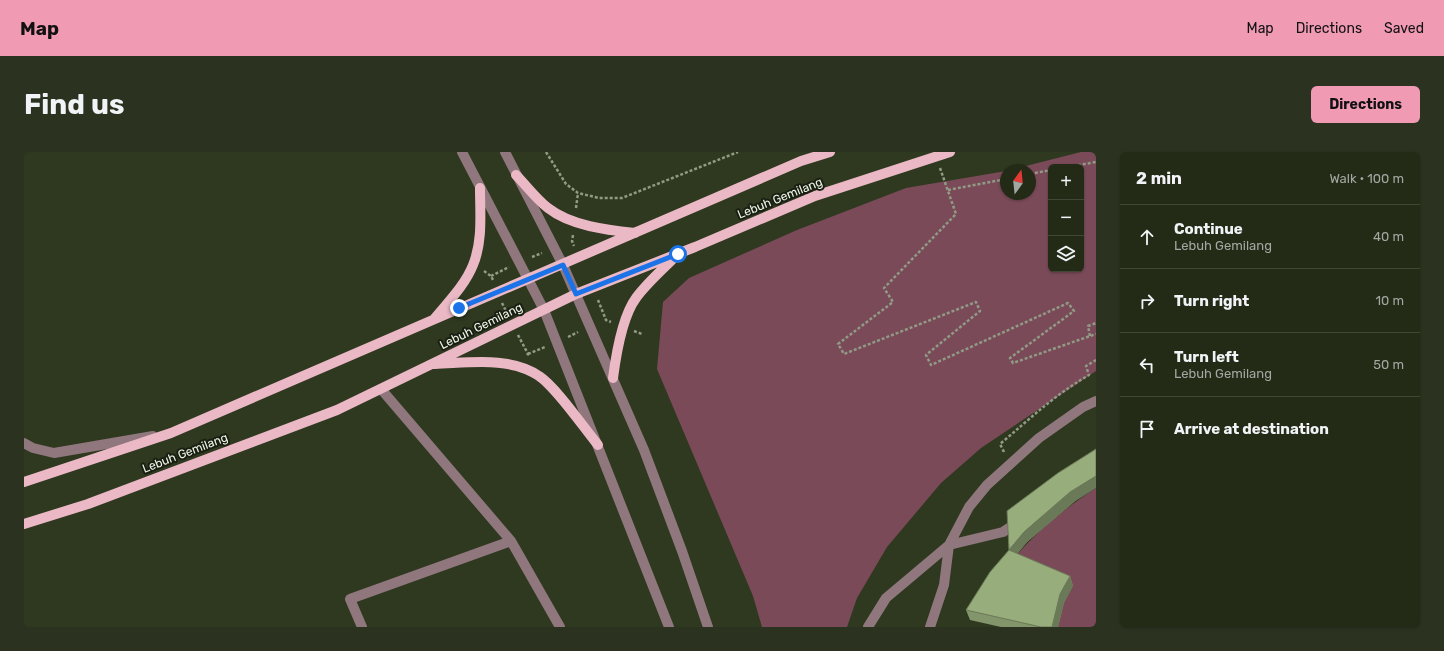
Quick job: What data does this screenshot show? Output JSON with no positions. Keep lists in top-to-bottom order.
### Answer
{
  "streets": {
    "main road": ["Lebuh Gemilang"]
  },
  "north": "top",
  "page": {
    "header": "Map",
    "nav": ["Map", "Directions", "Saved"],
    "buttons": "Directions",
    "title": "Find us",
    "heading": ["2 min", "Walk · 100 m"],
    "map_buttons": ["+", "−"],
    "list": [
      ["Continue", "Lebuh Gemilang", "40 m"],
      ["Turn right", "10 m"],
      ["Turn left", "Lebuh Gemilang", "50 m"],
      "Arrive at destination"
    ]
  }
}
